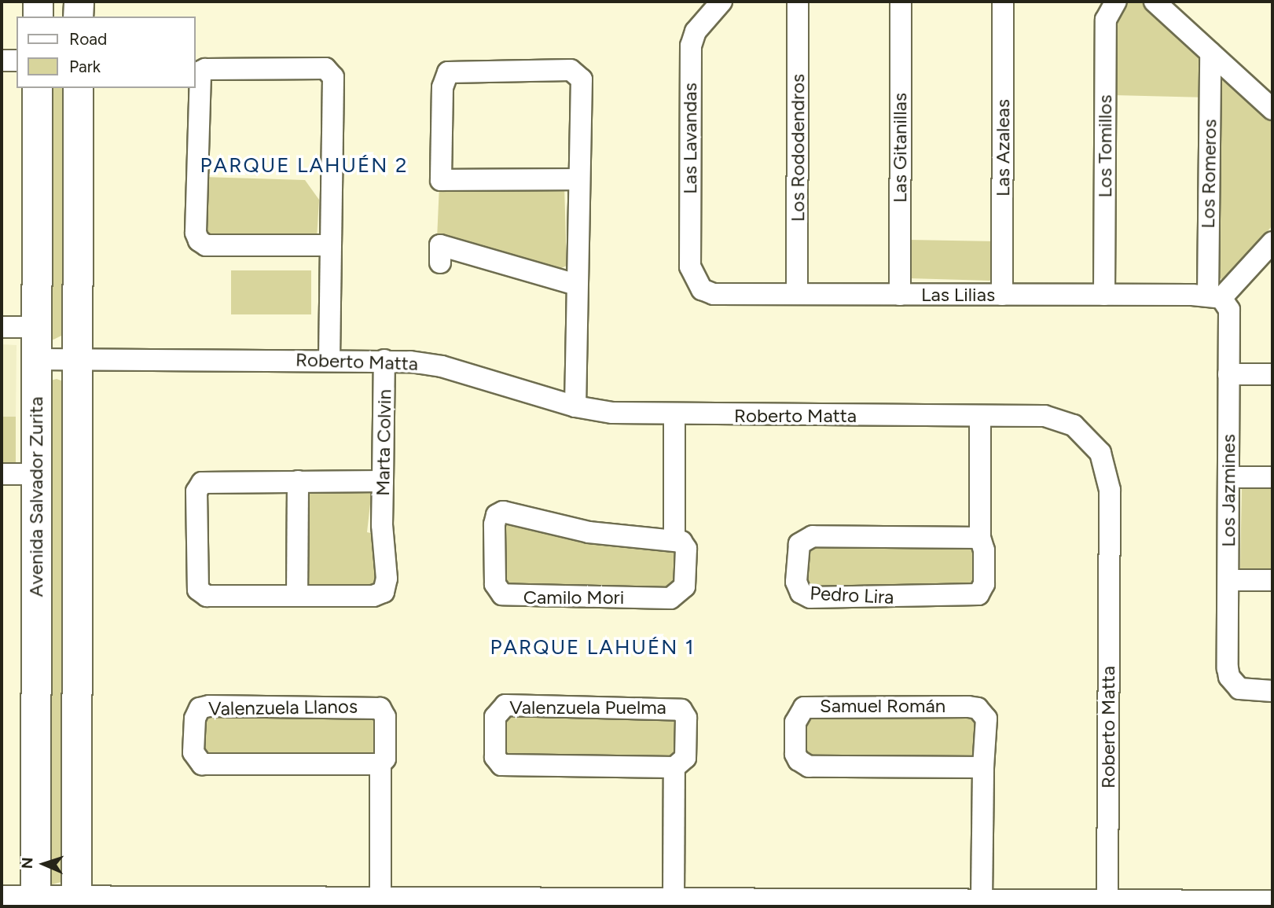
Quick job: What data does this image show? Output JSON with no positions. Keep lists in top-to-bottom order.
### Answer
{
  "streets": {
    "main road": ["Avenida Salvador Zurita"],
    "street": [
      "Las Lavandas",
      "Los Tomillos",
      "Los Rododendros",
      "Las Gitanillas",
      "Las Azaleas",
      "Los Romeros",
      "Las Lilias",
      "Roberto Matta",
      "Marta Colvin",
      "Los Jazmines",
      "Pedro Lira",
      "Camilo Mori",
      "Samuel Román",
      "Valenzuela Llanos",
      "Valenzuela Puelma"
    ]
  },
  "crossings": [
    ["Las Lavandas", "Las Lilias"],
    ["Los Tomillos", "Las Lilias"],
    ["Los Rododendros", "Las Lilias"],
    ["Las Gitanillas", "Las Lilias"],
    ["Las Azaleas", "Las Lilias"],
    ["Los Romeros", "Las Lilias"],
    ["Los Romeros", "Los Jazmines"],
    ["Las Lilias", "Los Jazmines"],
    ["Roberto Matta", "Marta Colvin"],
    ["Roberto Matta", "Avenida Salvador Zurita"],
    ["Roberto Matta", "Pedro Lira"],
    ["Roberto Matta", "Camilo Mori"]
  ],
  "districts": ["PARQUE LAHUÉN 2", "PARQUE LAHUÉN 1"],
  "legend": ["Road", "Park"],
  "north": "left"
}
